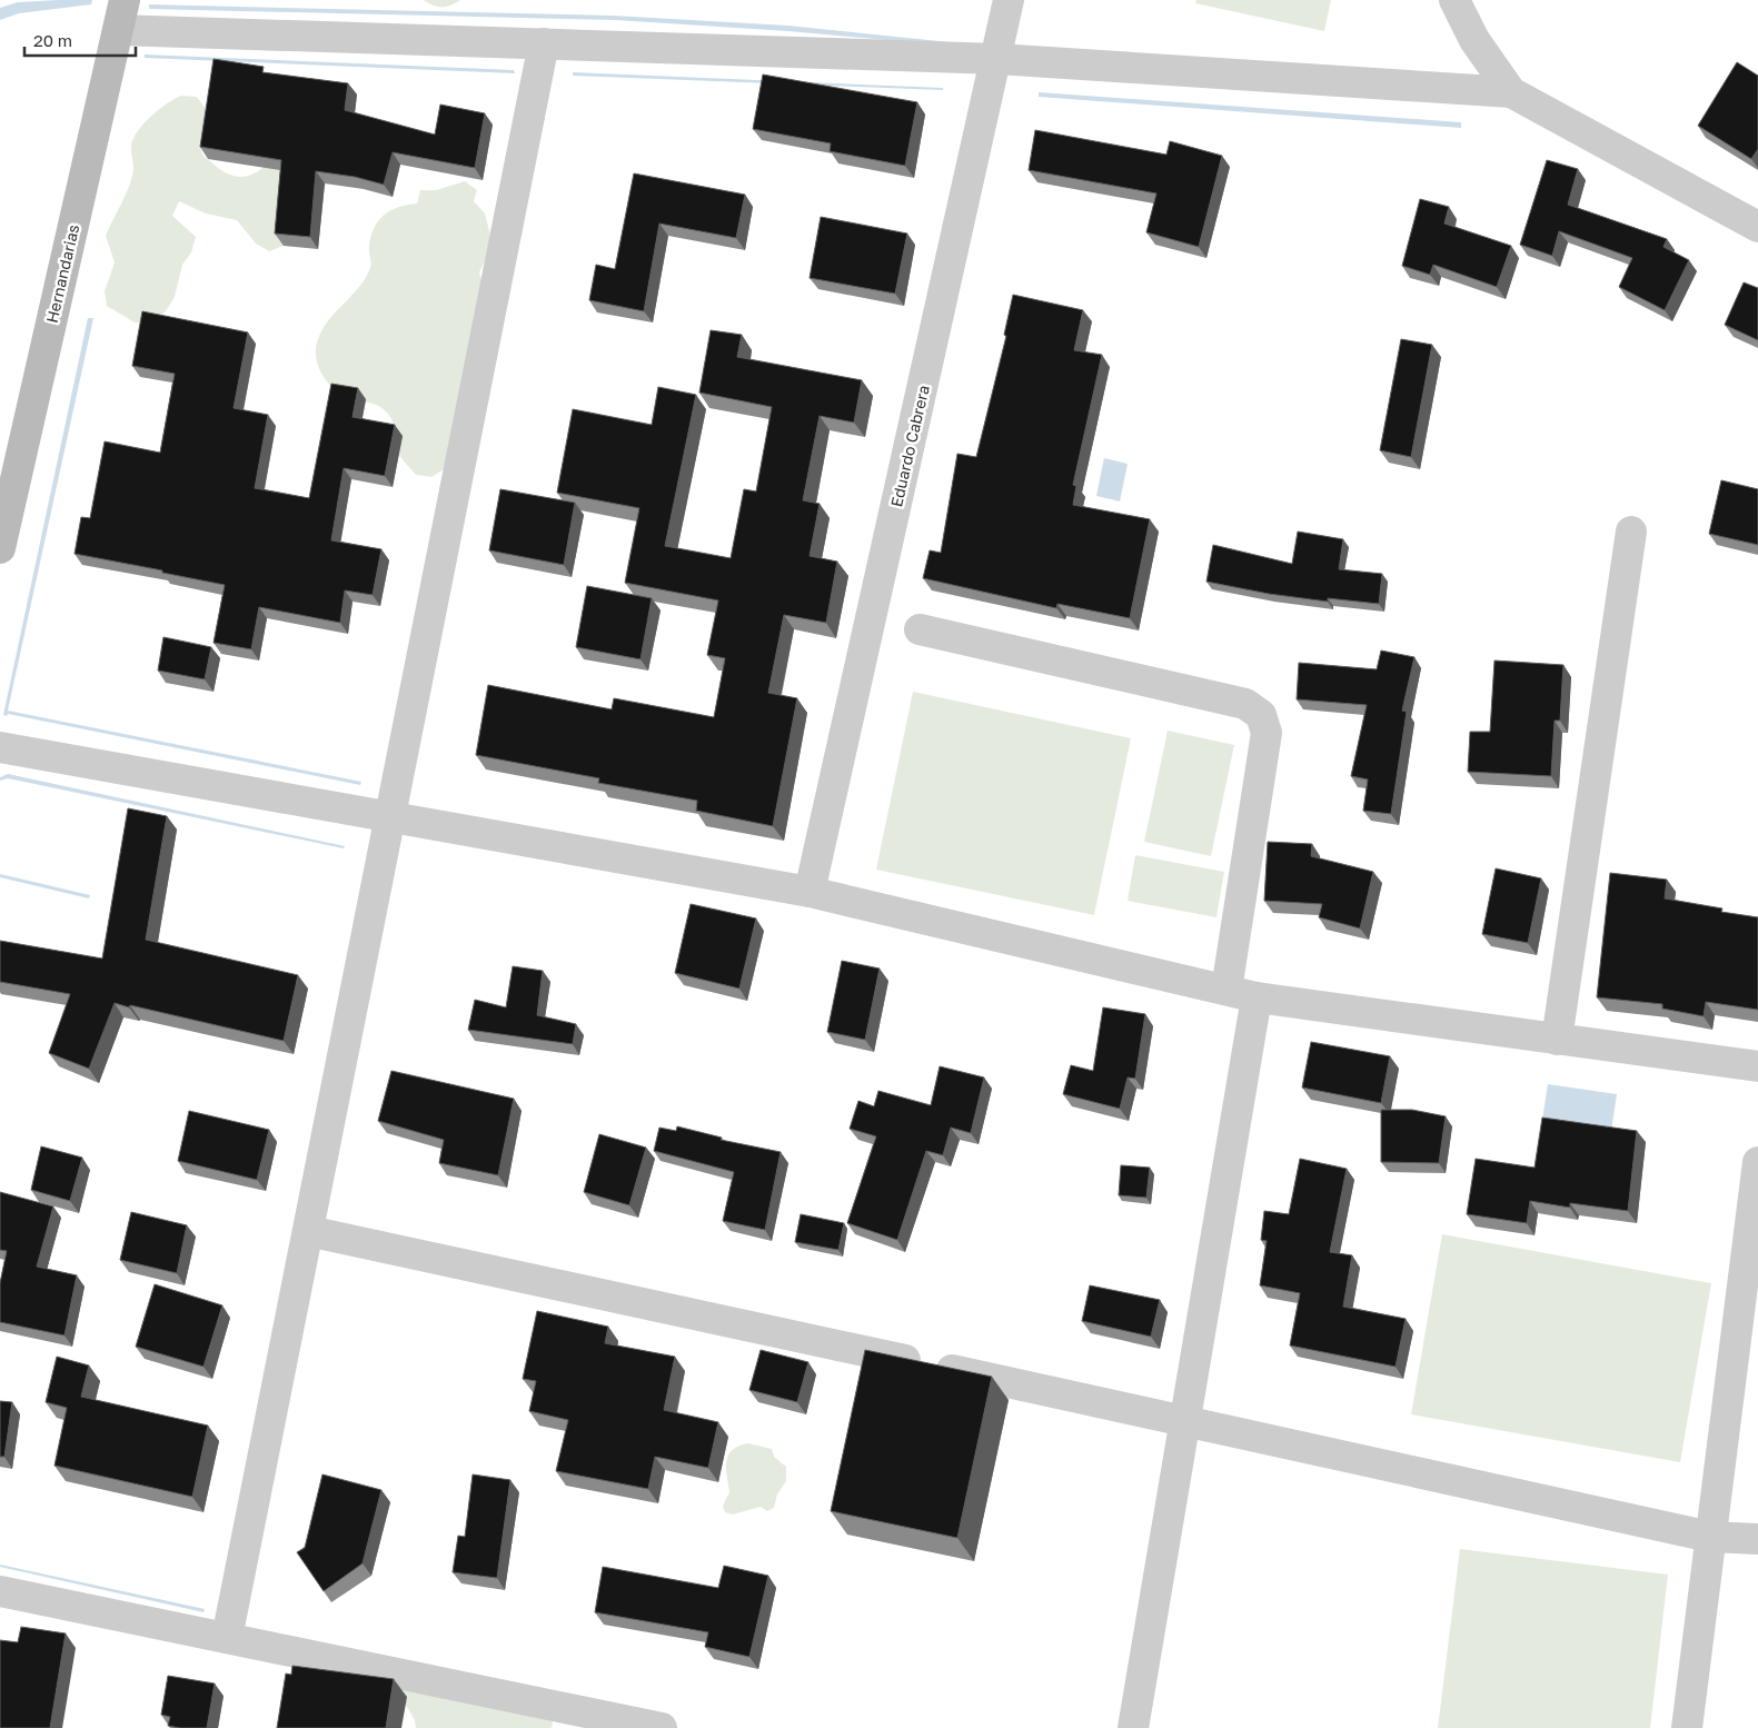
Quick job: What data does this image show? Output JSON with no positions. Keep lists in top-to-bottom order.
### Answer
{
  "streets": {
    "street": ["Hernandarias", "Eduardo Cabrera"]
  },
  "scale_bar": "20 m"
}
